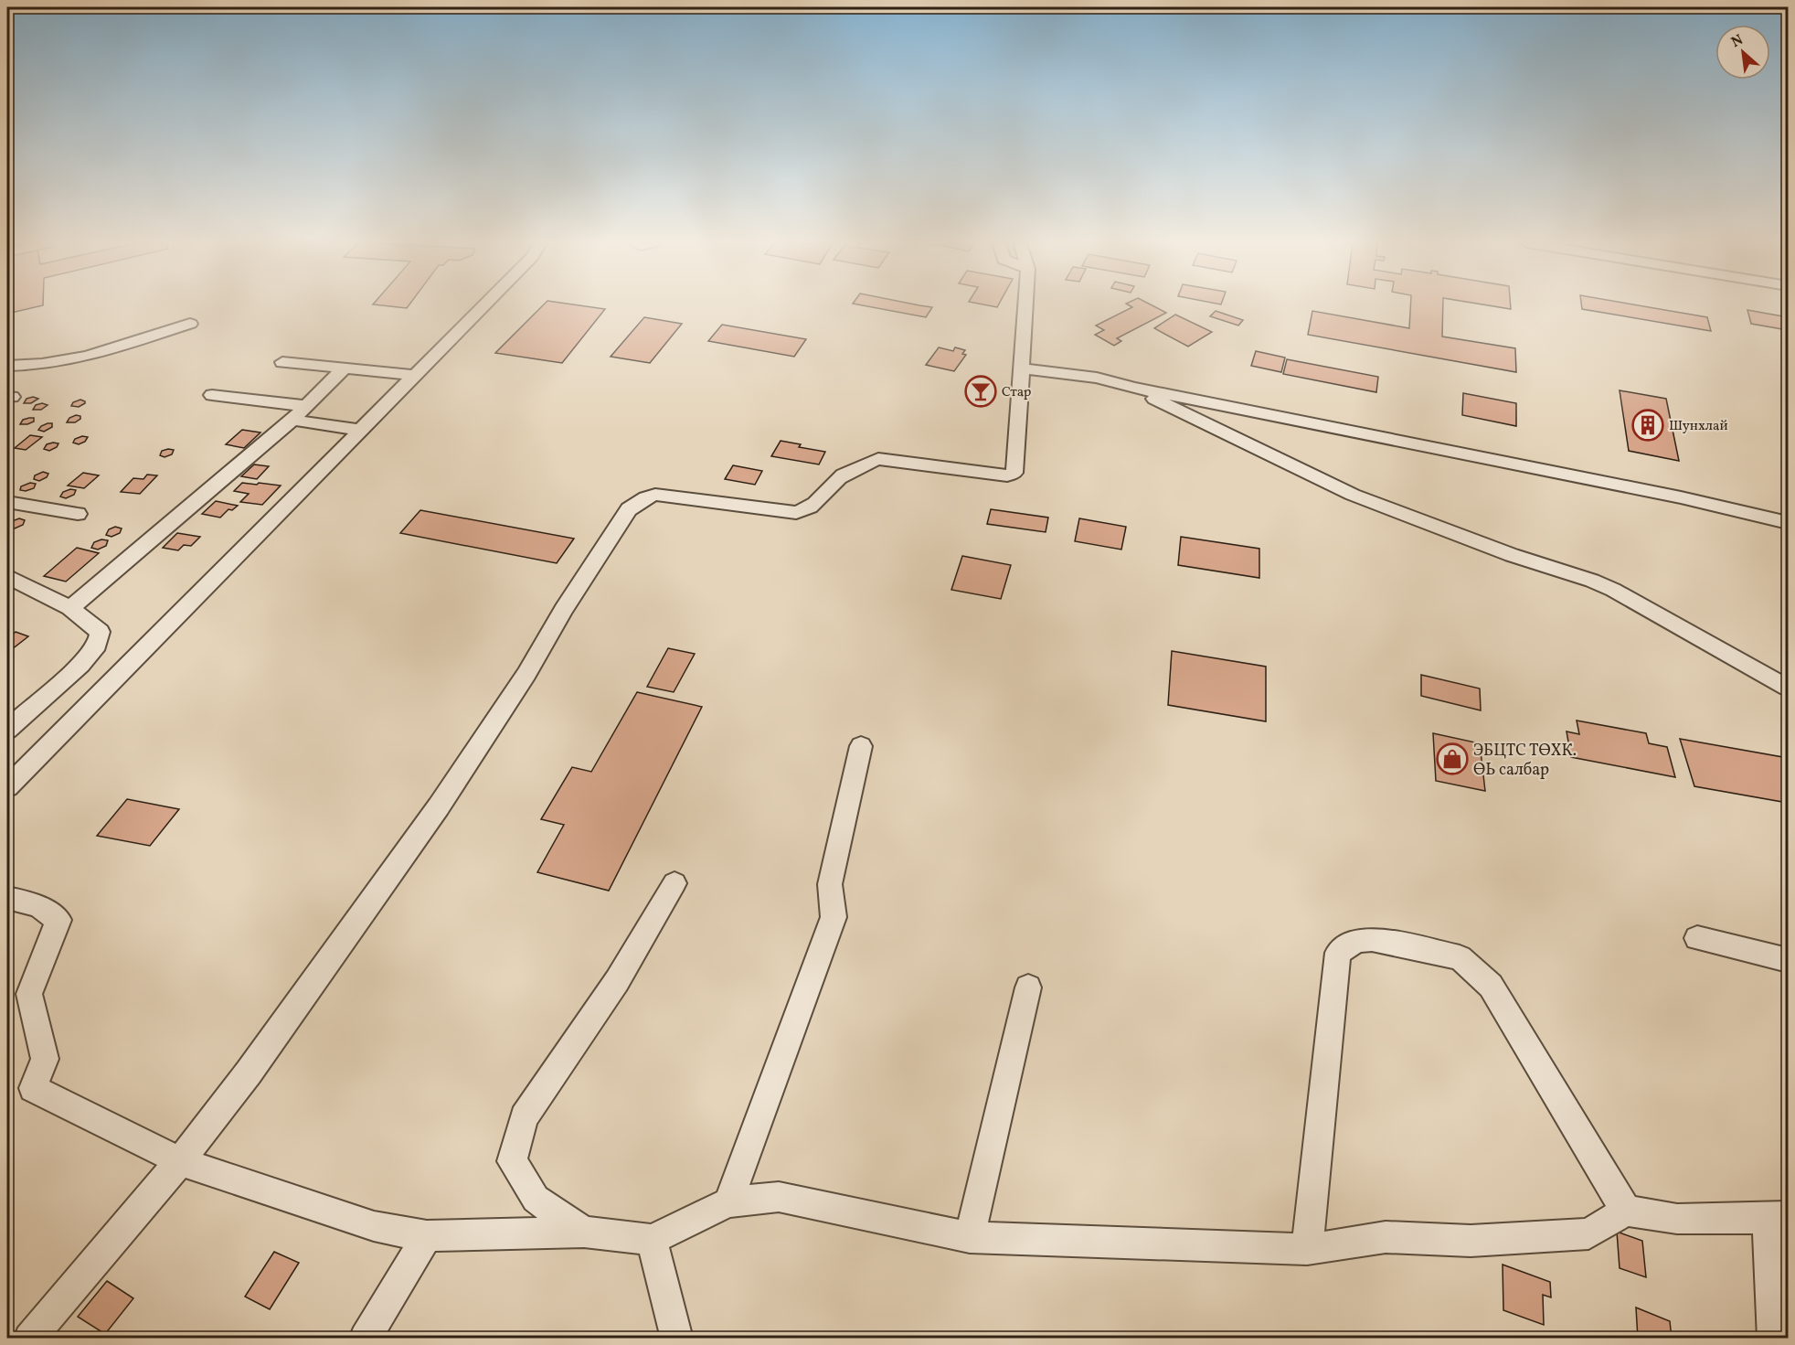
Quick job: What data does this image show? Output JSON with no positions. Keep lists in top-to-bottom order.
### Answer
{
  "places": {
    "bar": ["Стар"],
    "building": ["Шунхлай"],
    "shop": ["ЭБЦТС ТӨХК. ӨЬ салбар"]
  },
  "north": "top left"
}
